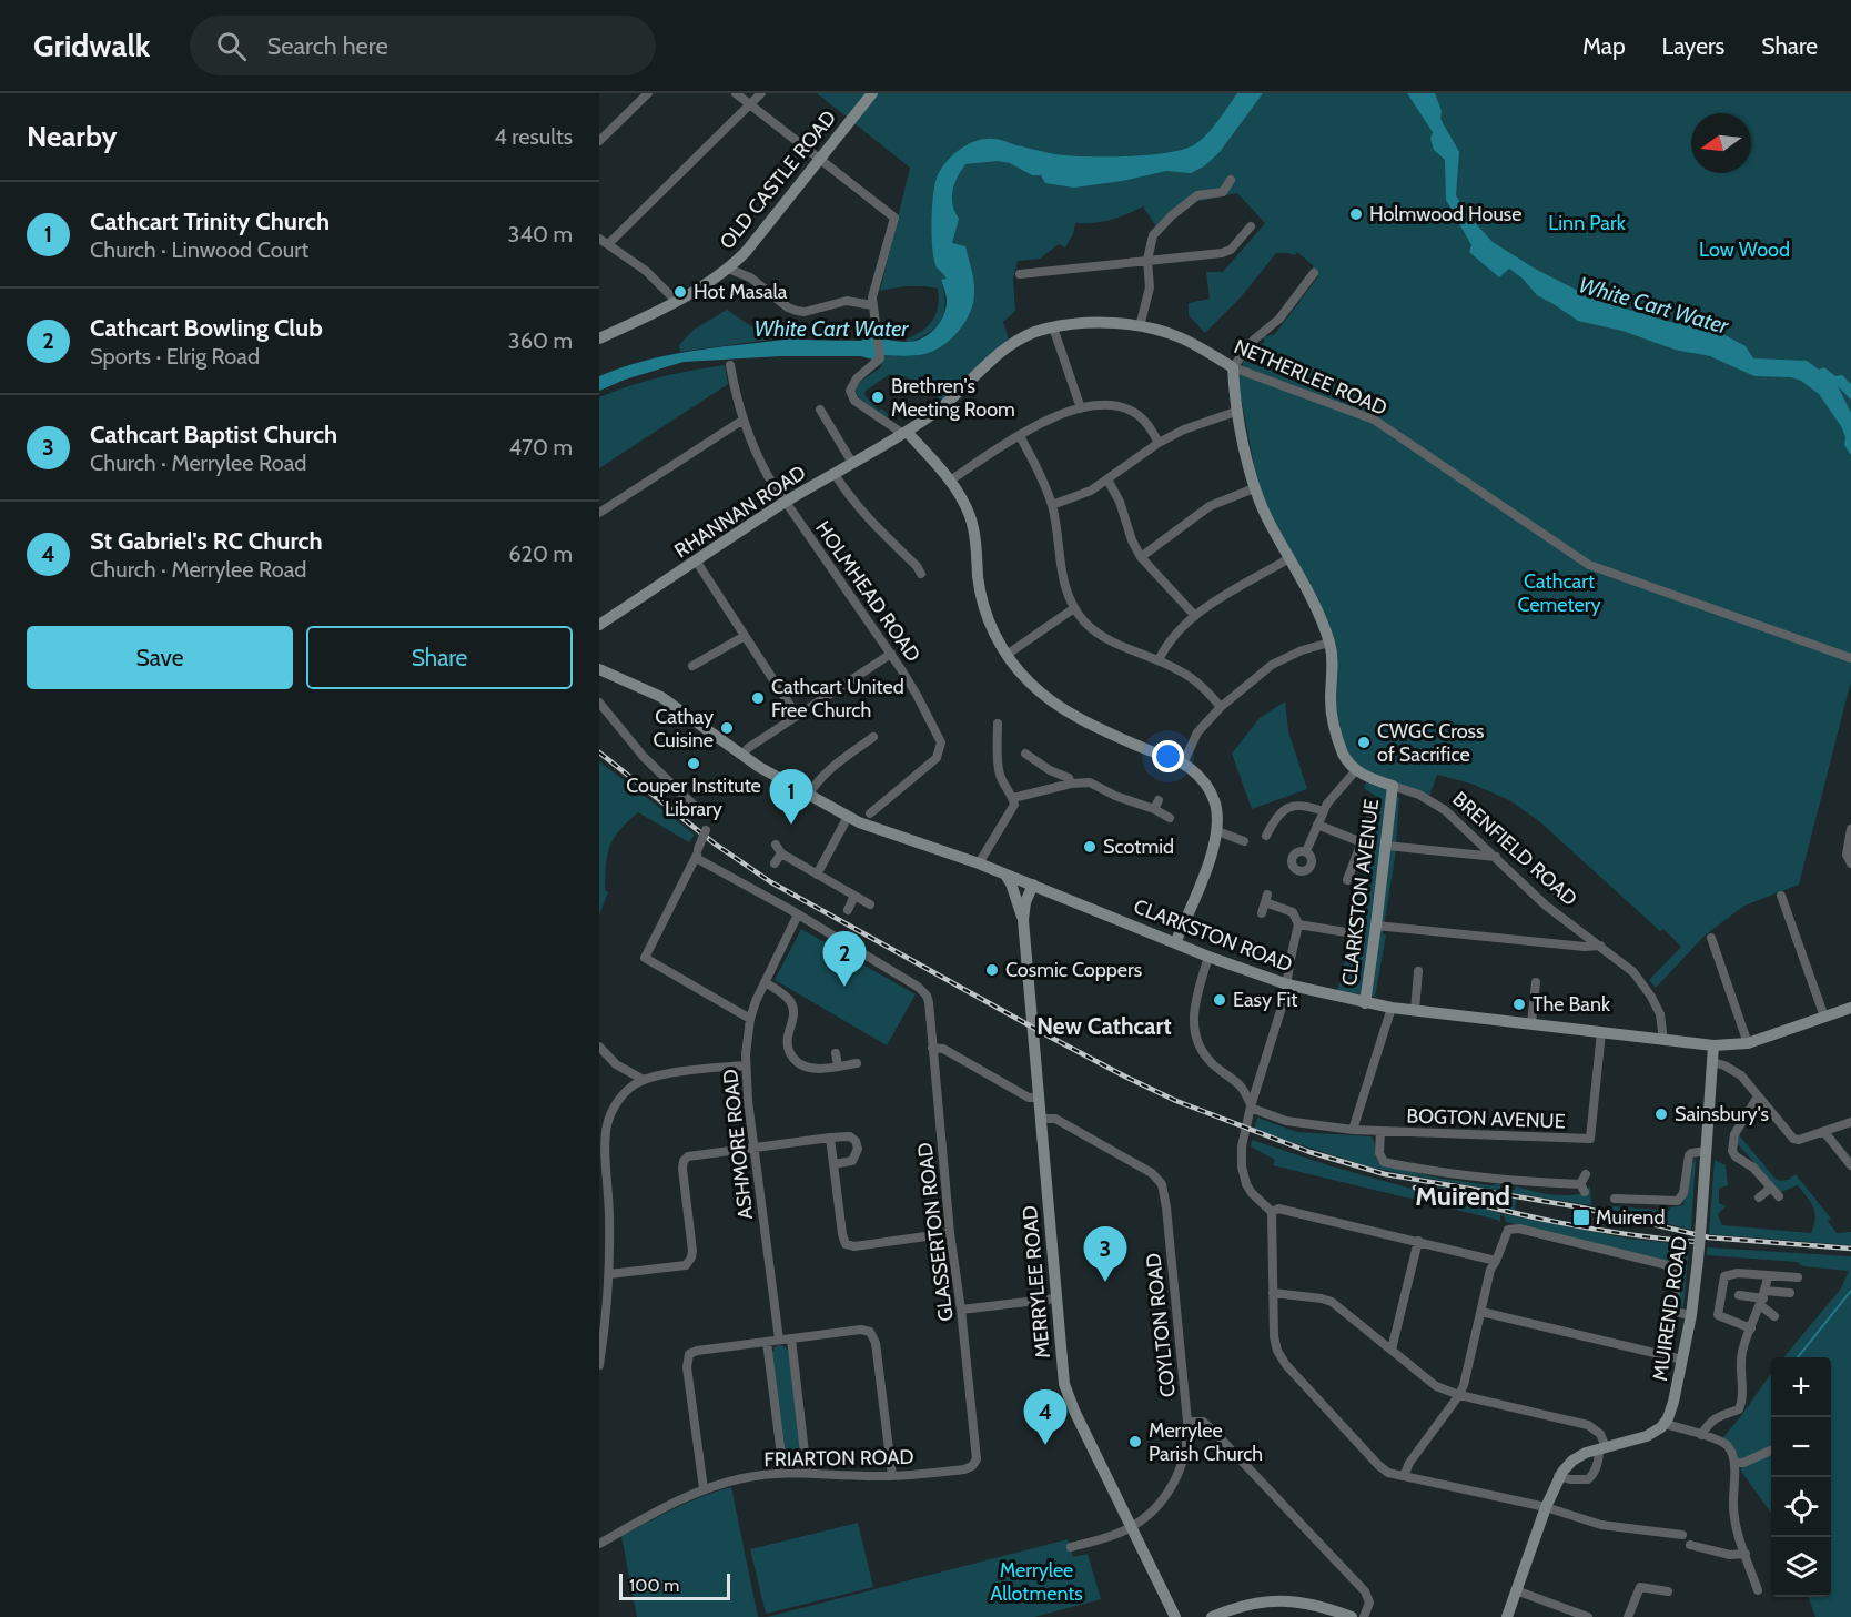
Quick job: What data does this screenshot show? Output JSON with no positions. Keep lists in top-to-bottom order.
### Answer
{
  "streets": {
    "street": [
      "OLD CASTLE ROAD",
      "NETHERLEE ROAD",
      "RHANNAN ROAD",
      "HOLMHEAD ROAD",
      "BRENFIELD ROAD",
      "CLARKSTON AVENUE",
      "CLARKSTON ROAD",
      "BOGTON AVENUE",
      "ASHMORE ROAD",
      "GLASSERTON ROAD",
      "MERRYLEE ROAD",
      "MUIREND ROAD",
      "COYLTON ROAD",
      "FRIARTON ROAD"
    ]
  },
  "crossings": [
    ["NETHERLEE ROAD", "RHANNAN ROAD"],
    ["RHANNAN ROAD", "HOLMHEAD ROAD"],
    ["BRENFIELD ROAD", "CLARKSTON AVENUE"],
    ["BRENFIELD ROAD", "CLARKSTON ROAD"],
    ["CLARKSTON AVENUE", "CLARKSTON ROAD"],
    ["CLARKSTON ROAD", "BOGTON AVENUE"],
    ["CLARKSTON ROAD", "MERRYLEE ROAD"],
    ["CLARKSTON ROAD", "MUIREND ROAD"],
    ["ASHMORE ROAD", "GLASSERTON ROAD"],
    ["GLASSERTON ROAD", "FRIARTON ROAD"],
    ["MERRYLEE ROAD", "COYLTON ROAD"]
  ],
  "districts": ["New Cathcart", "Muirend"],
  "water": ["White Cart Water"],
  "parks": [
    "Linn Park",
    "Low Wood",
    "Cathcart Cemetery",
    "Merrylee Allotments"
  ],
  "places": {
    "other": [
      "Holmwood House",
      "Hot Masala",
      "Brethren's Meeting Room",
      "Cathcart United Free Church",
      "Cathay Cuisine",
      "CWGC Cross of Sacrifice",
      "Couper Institute Library",
      "Scotmid",
      "Cosmic Coppers",
      "Easy Fit",
      "The Bank",
      "Sainsbury's",
      "Merrylee Parish Church"
    ],
    "transit": ["Muirend"]
  },
  "scale_bar": "100 m",
  "north": "left",
  "page": {
    "header": "Gridwalk",
    "search": "Search here",
    "nav": ["Map", "Layers", "Share"],
    "heading": ["Nearby", "4 results"],
    "list": [
      {
        "mark": "1",
        "name": "Cathcart Trinity Church",
        "note": "Church · Linwood Court",
        "value": "340 m"
      },
      {
        "mark": "2",
        "name": "Cathcart Bowling Club",
        "note": "Sports · Elrig Road",
        "value": "360 m"
      },
      {
        "mark": "3",
        "name": "Cathcart Baptist Church",
        "note": "Church · Merrylee Road",
        "value": "470 m"
      },
      {
        "mark": "4",
        "name": "St Gabriel's RC Church",
        "note": "Church · Merrylee Road",
        "value": "620 m"
      }
    ],
    "buttons": ["Save", "Share"],
    "pins": [
      "1",
      "2",
      "3",
      "4"
    ],
    "map_buttons": ["+", "−"],
    "scale": "100 m"
  }
}
